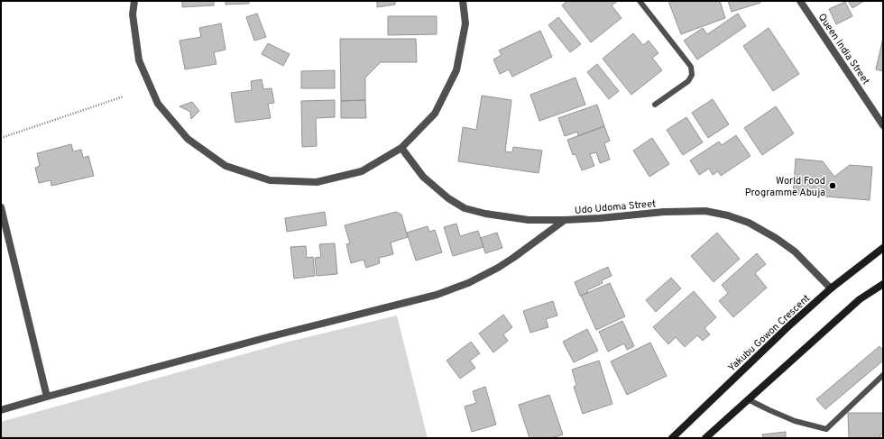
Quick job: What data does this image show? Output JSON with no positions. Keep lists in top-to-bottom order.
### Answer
{
  "streets": {
    "main road": ["Yakubu Gowon Crescent"],
    "street": ["Queen India Street", "Udo Udoma Street"]
  },
  "crossings": [
    ["Udo Udoma Street", "Yakubu Gowon Crescent"]
  ],
  "places": ["World Food Programme Abuja"]
}
